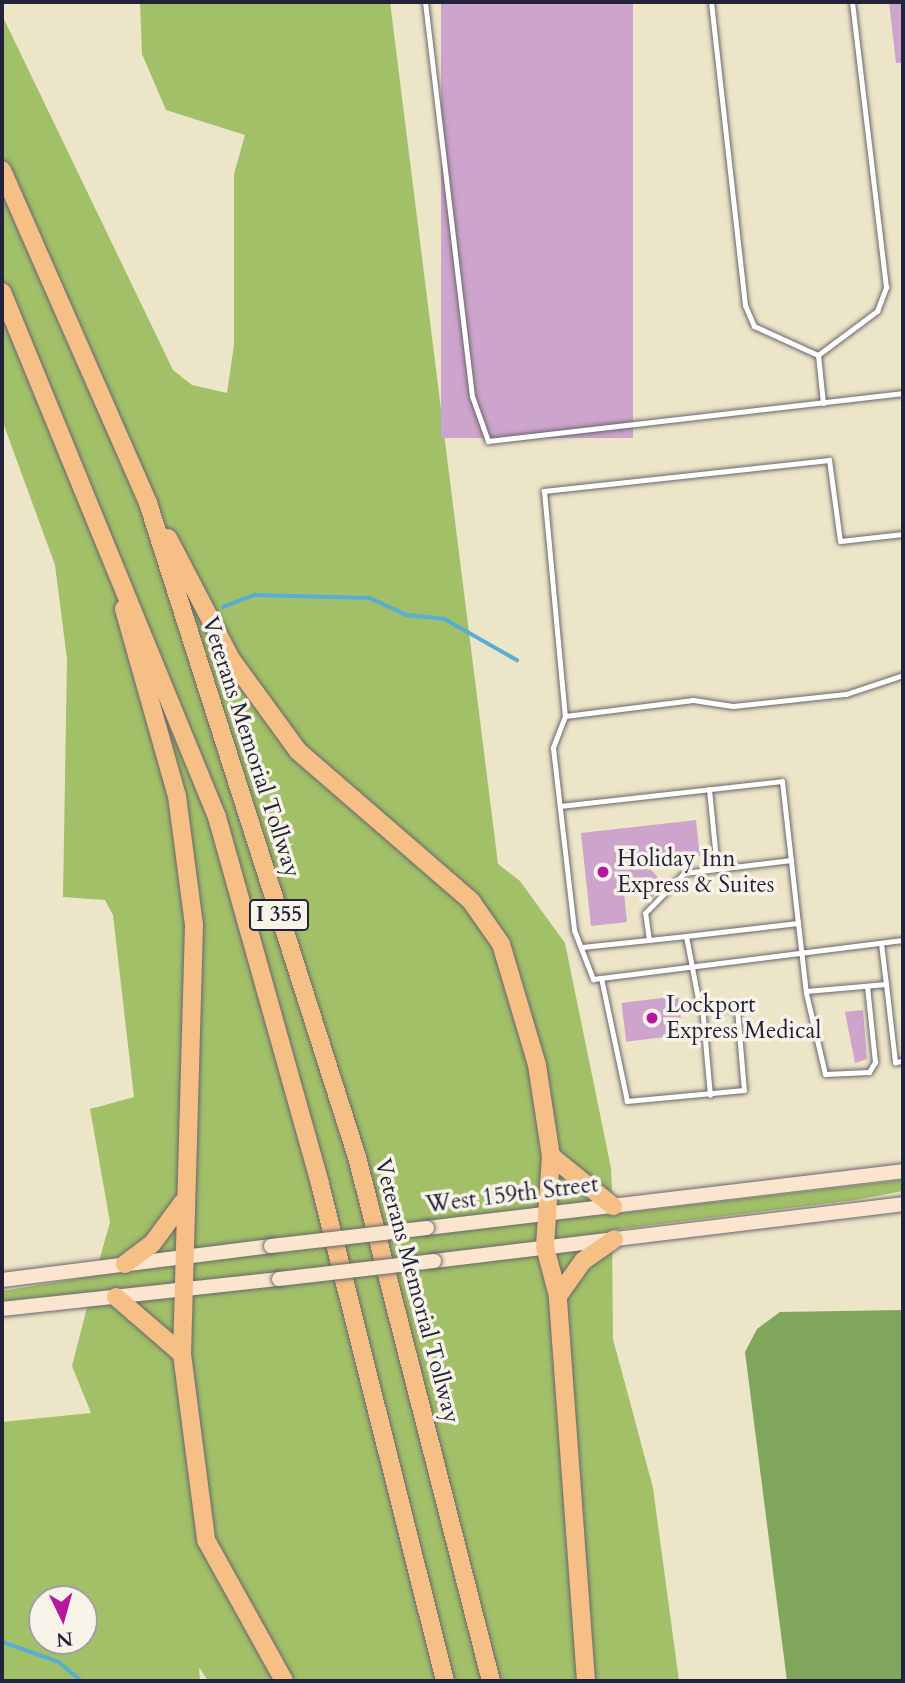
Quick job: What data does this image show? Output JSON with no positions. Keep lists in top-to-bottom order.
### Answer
{
  "streets": {
    "highway": ["Veterans Memorial Tollway", "I 355"],
    "main road": ["West 159th Street"]
  },
  "places": ["Holiday Inn Express & Suites", "Lockport Express Medical"],
  "north": "bottom"
}
